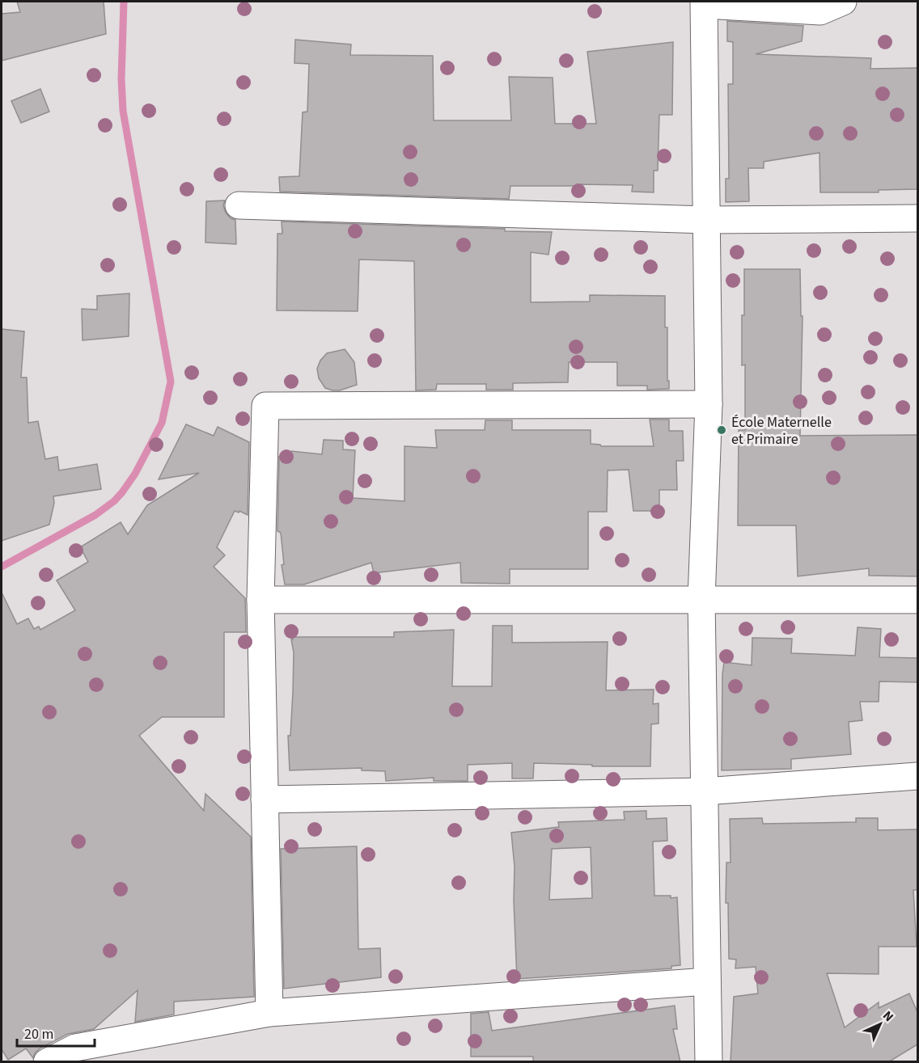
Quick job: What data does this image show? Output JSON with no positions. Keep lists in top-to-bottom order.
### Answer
{
  "places": ["École Maternelle et Primaire"],
  "scale_bar": "20 m",
  "north": "top right"
}
